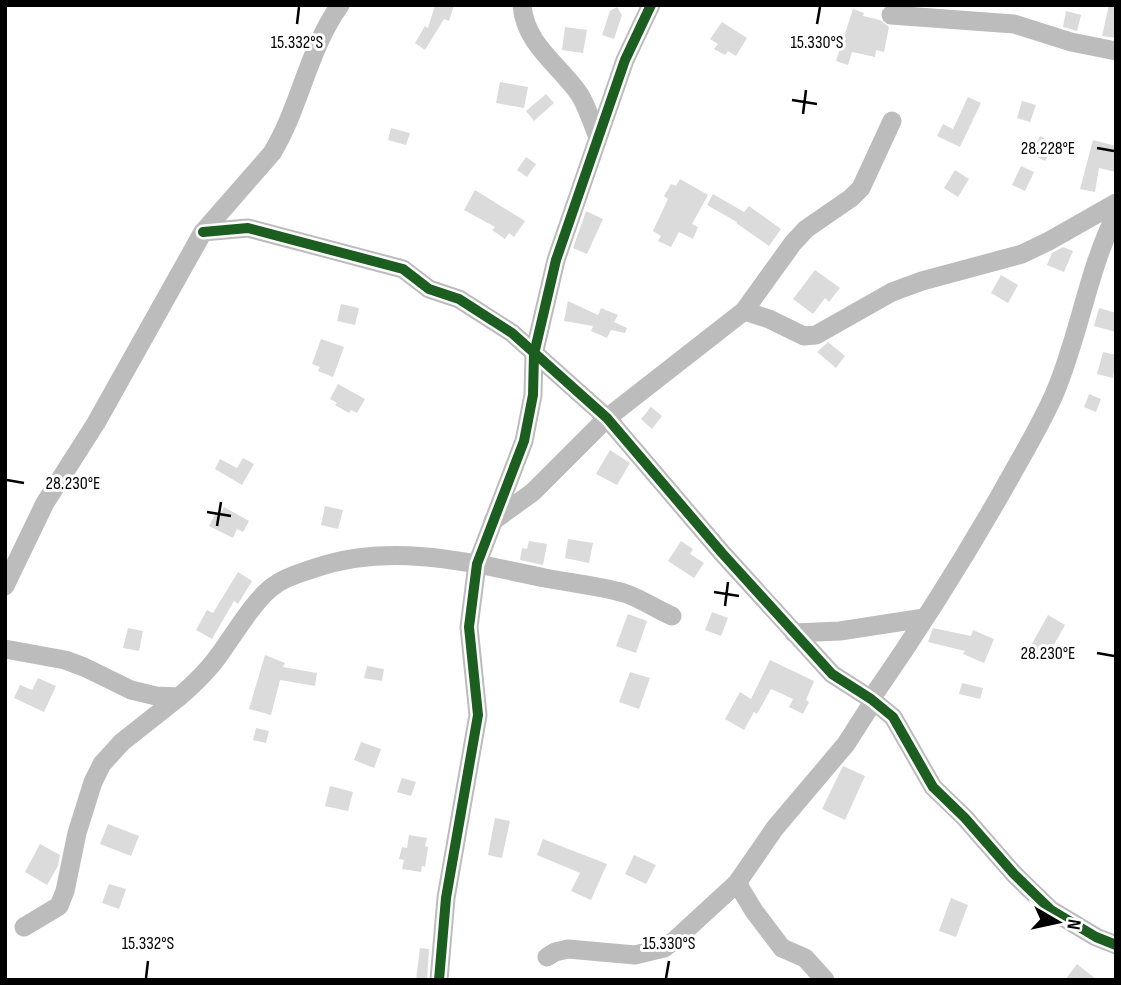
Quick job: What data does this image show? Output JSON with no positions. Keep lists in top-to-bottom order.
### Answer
{
  "north": "right",
  "coordinates": [
    "15.332°S",
    "15.330°S",
    "28.228°E",
    "28.230°E"
  ]
}
